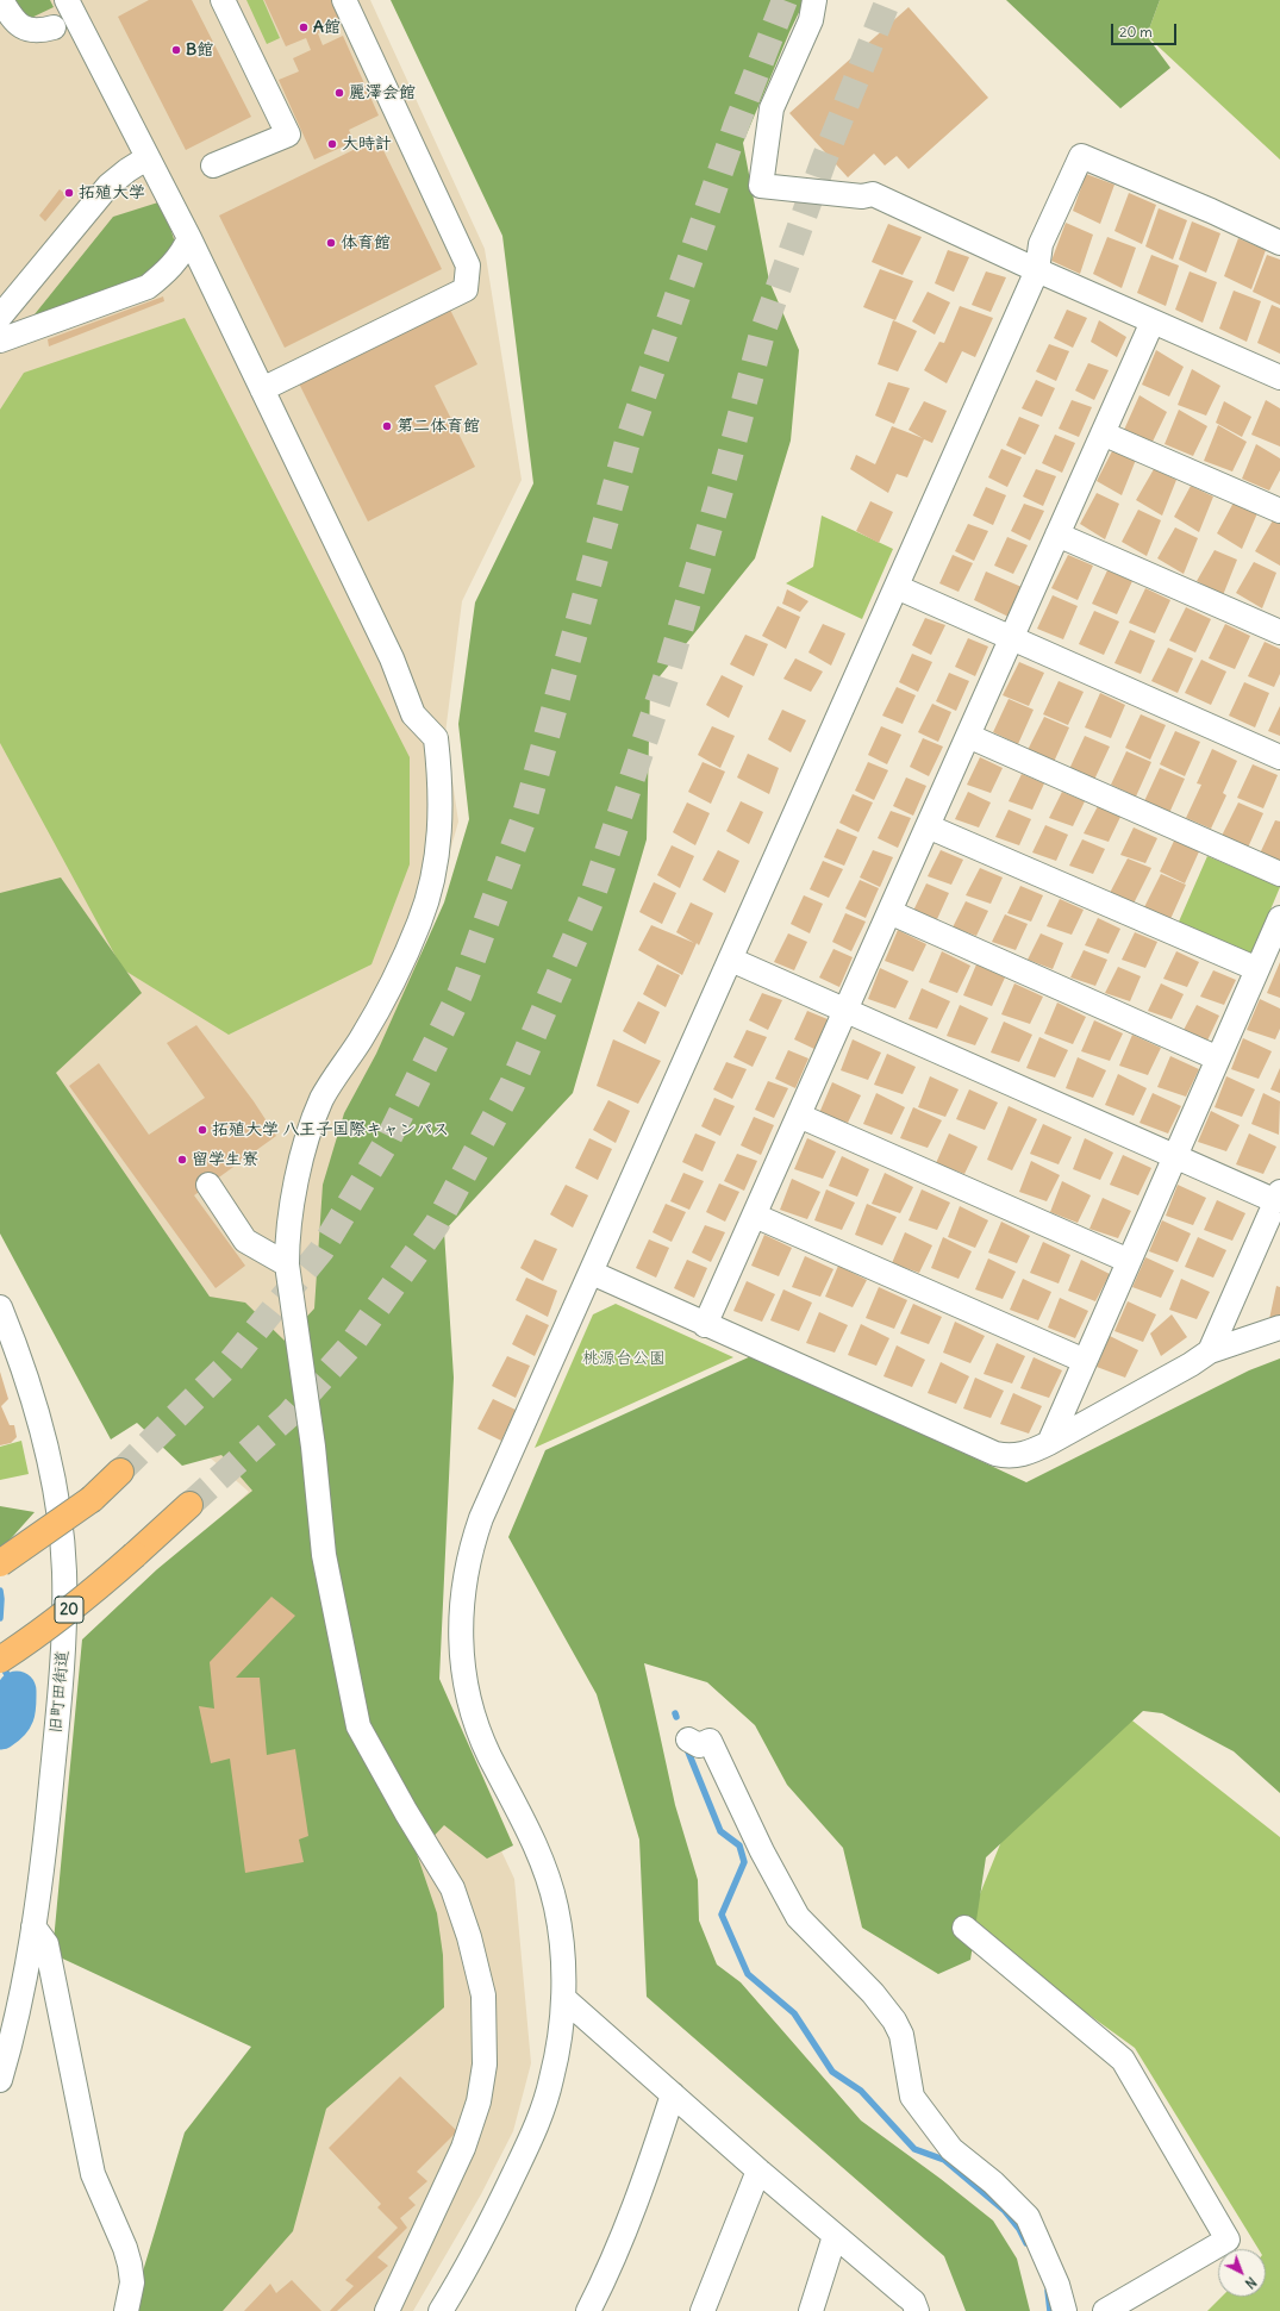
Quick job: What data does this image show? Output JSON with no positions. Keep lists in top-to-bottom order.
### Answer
{
  "streets": {
    "highway": ["20"],
    "street": ["旧町田街道"]
  },
  "parks": ["桃源台公園"],
  "places": [
    "A館",
    "B館",
    "麗澤会館",
    "大時計",
    "拓殖大学",
    "体育館",
    "第二体育館",
    "拓殖大学 八王子国際キャンパス",
    "留学生寮"
  ],
  "scale_bar": "20 m",
  "north": "bottom right"
}
